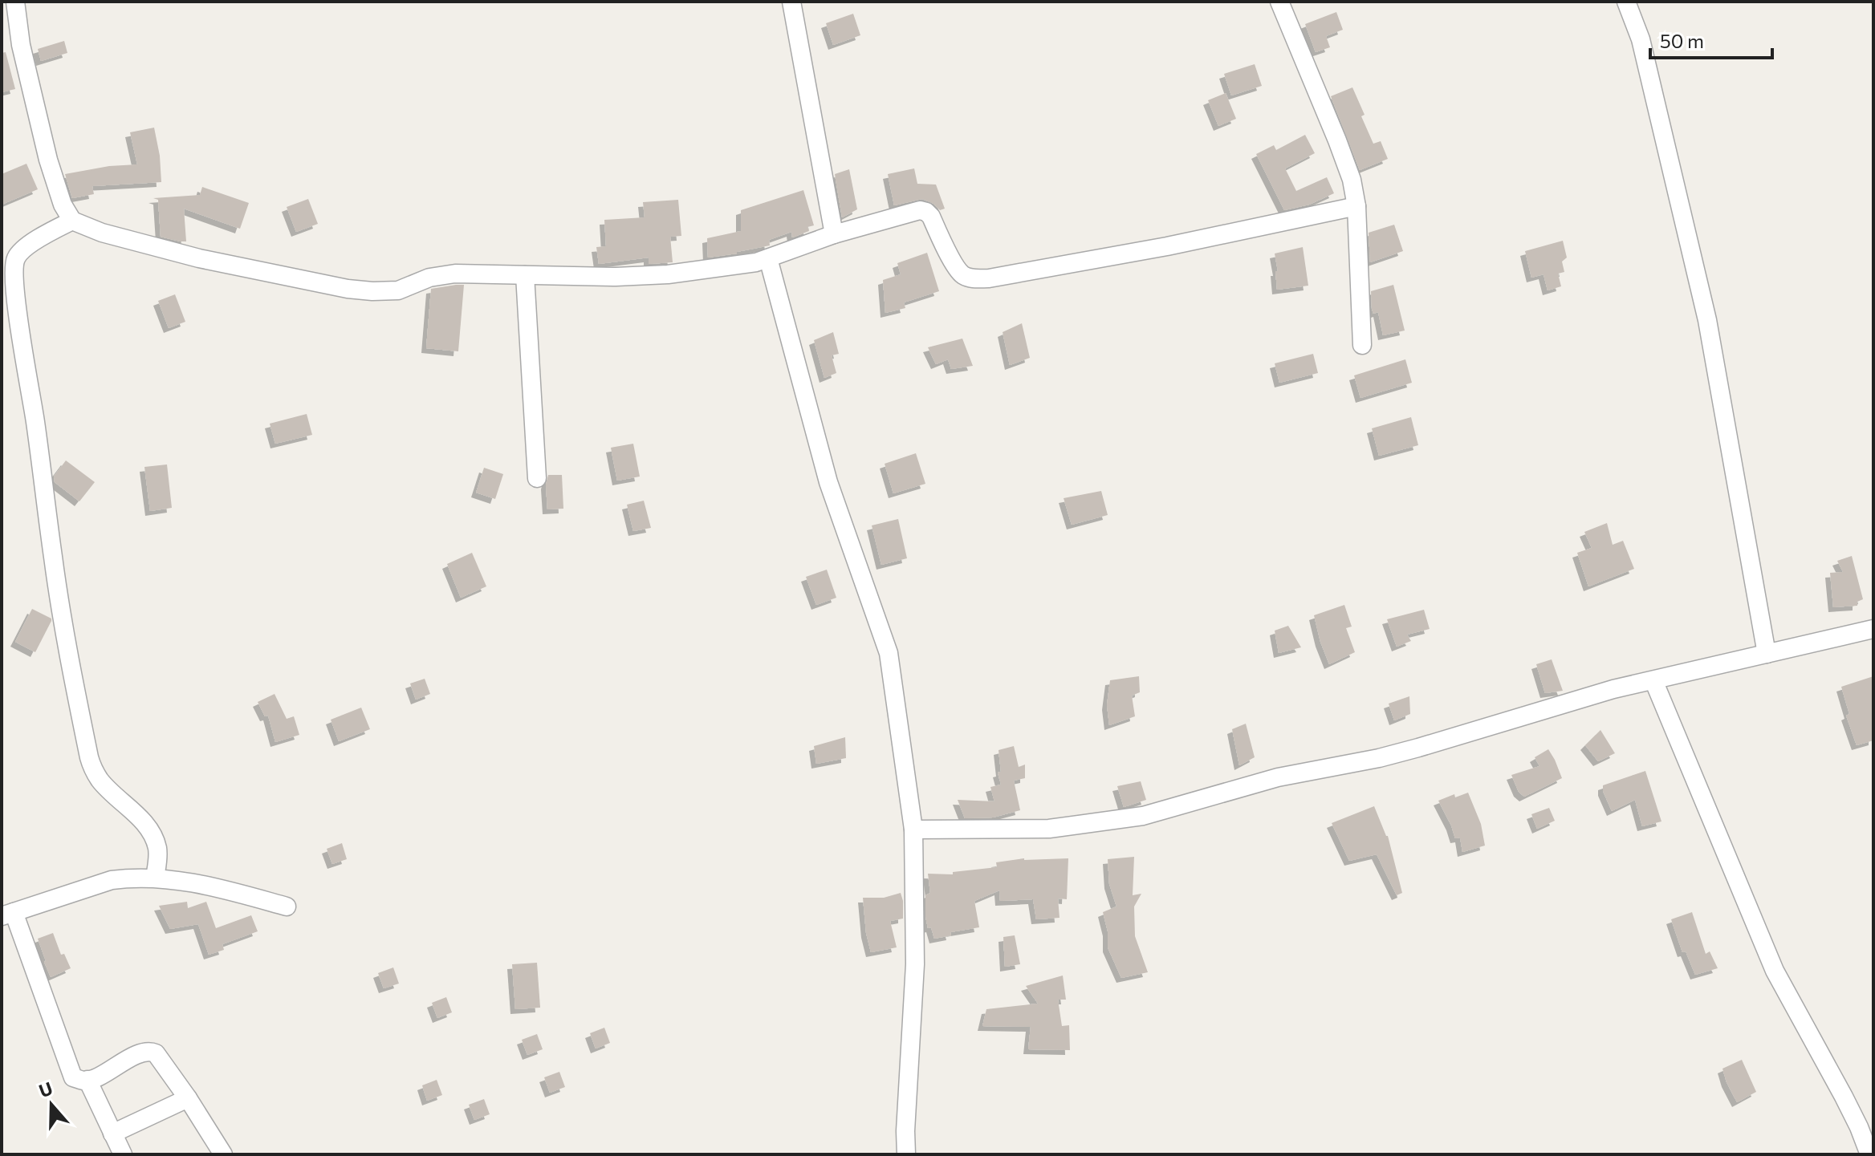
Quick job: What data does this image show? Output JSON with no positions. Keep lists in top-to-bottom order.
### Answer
{
  "scale_bar": "50 m",
  "north": "top"
}
